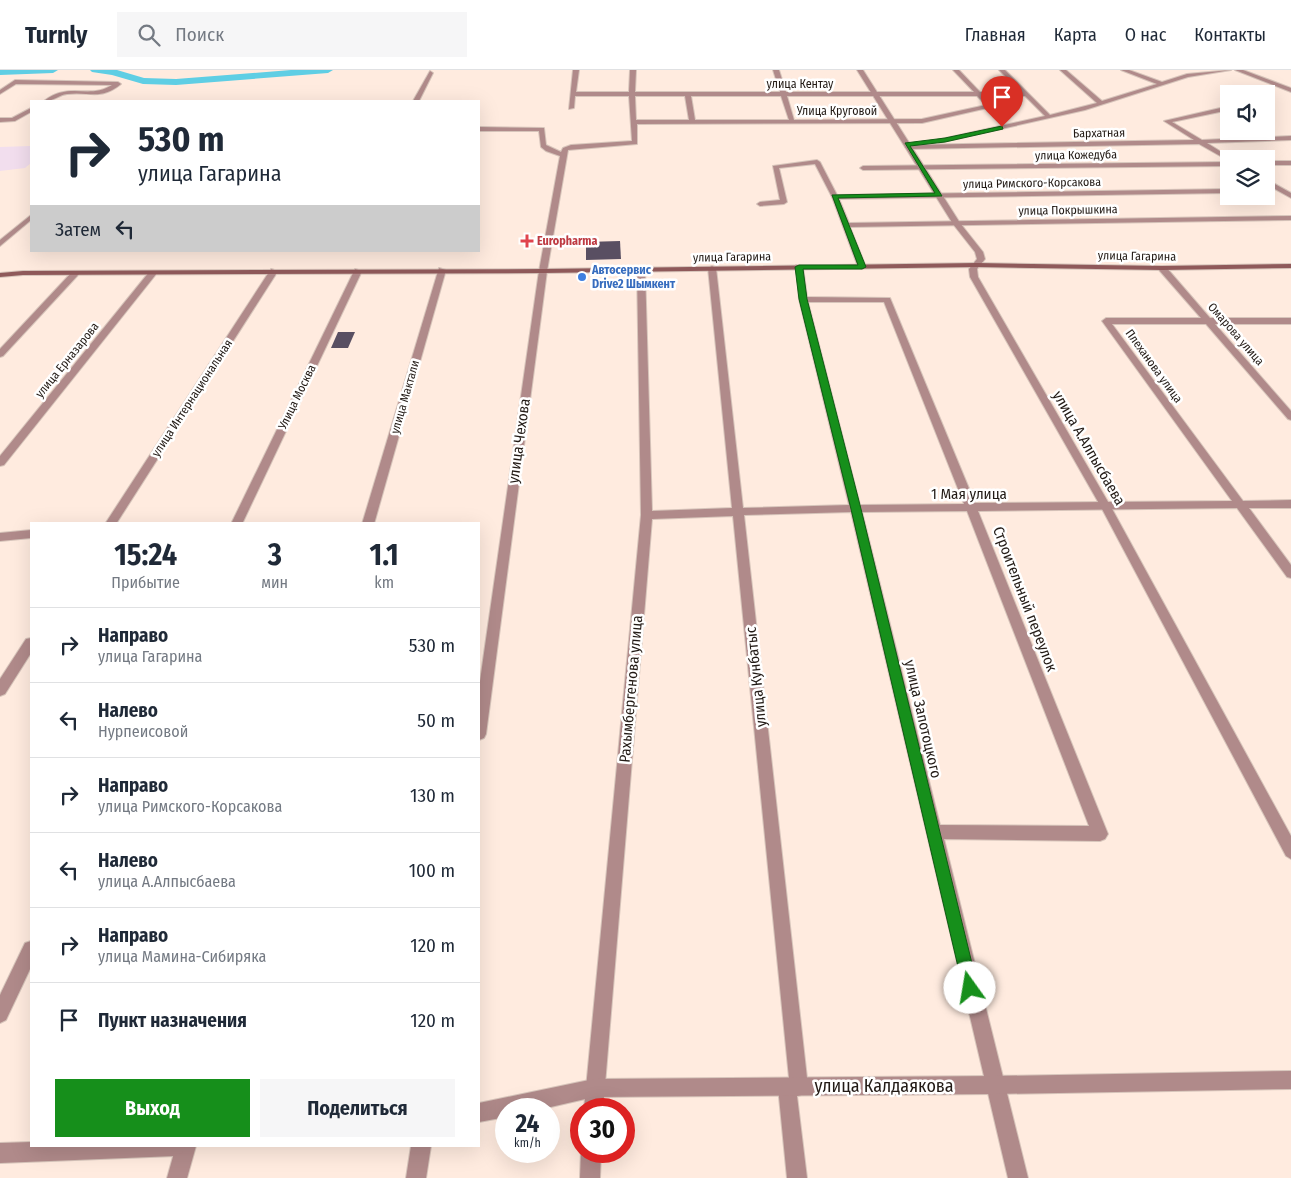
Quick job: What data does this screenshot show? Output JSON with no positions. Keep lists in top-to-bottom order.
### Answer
{
  "streets": {
    "main road": ["улица Гагарина"],
    "street": [
      "улица Кентау",
      "Улица Круговой",
      "Бархатная",
      "улица Кожедуба",
      "улица Римского-Корсакова",
      "улица Покрышкина",
      "Омарова улица",
      "улица Ерназарова",
      "Плеханова улица",
      "Улица Москва",
      "улица Мактали",
      "улица Интернациональная",
      "улица Чехова",
      "улица А.Алпысбаева",
      "1 Мая улица",
      "Строительный переулок",
      "улица Кунбатыс",
      "Рахымбергенова улица",
      "улица Запотоцкого",
      "улица Калдаякова"
    ]
  },
  "crossings": [
    ["улица Кентау", "Улица Круговой"],
    ["улица Кентау", "улица А.Алпысбаева"],
    ["Улица Круговой", "улица А.Алпысбаева"],
    ["Бархатная", "улица А.Алпысбаева"],
    ["улица Кожедуба", "улица А.Алпысбаева"],
    ["улица Римского-Корсакова", "улица А.Алпысбаева"],
    ["улица Покрышкина", "улица А.Алпысбаева"],
    ["улица Гагарина", "Омарова улица"],
    ["улица Гагарина", "улица Ерназарова"],
    ["улица Гагарина", "Улица Москва"],
    ["улица Гагарина", "улица Мактали"],
    ["улица Гагарина", "улица Интернациональная"],
    ["улица Гагарина", "улица Чехова"],
    ["улица Гагарина", "улица А.Алпысбаева"],
    ["улица Гагарина", "улица Кунбатыс"],
    ["улица Гагарина", "Рахымбергенова улица"],
    ["улица Гагарина", "улица Запотоцкого"],
    ["Омарова улица", "Плеханова улица"],
    ["Плеханова улица", "1 Мая улица"],
    ["улица А.Алпысбаева", "1 Мая улица"],
    ["1 Мая улица", "Строительный переулок"],
    ["1 Мая улица", "улица Кунбатыс"],
    ["1 Мая улица", "Рахымбергенова улица"],
    ["1 Мая улица", "улица Запотоцкого"],
    ["Строительный переулок", "улица Запотоцкого"],
    ["улица Кунбатыс", "улица Калдаякова"],
    ["Рахымбергенова улица", "улица Калдаякова"],
    ["улица Запотоцкого", "улица Калдаякова"]
  ],
  "places": {
    "health": ["Europharma"],
    "other": ["Автосервис Drive2 Шымкент"]
  },
  "page": {
    "header": "Turnly",
    "search": "Поиск",
    "nav": [
      "Главная",
      "Карта",
      "О нас",
      "Контакты"
    ],
    "turn": ["530 m", "улица Гагарина"],
    "then": "Затем",
    "eta": [
      "15:24",
      "Прибытие",
      "3",
      "мин",
      "1.1",
      "km"
    ],
    "list": [
      {
        "name": "Направо",
        "note": "улица Гагарина",
        "value": "530 m"
      },
      {
        "name": "Налево",
        "note": "Нурпеисовой",
        "value": "50 m"
      },
      {
        "name": "Направо",
        "note": "улица Римского-Корсакова",
        "value": "130 m"
      },
      {
        "name": "Налево",
        "note": "улица А.Алпысбаева",
        "value": "100 m"
      },
      {
        "name": "Направо",
        "note": "улица Мамина-Сибиряка",
        "value": "120 m"
      },
      {
        "name": "Пункт назначения",
        "value": "120 m"
      }
    ],
    "buttons": ["Выход", "Поделиться"],
    "speed": "24 km/h",
    "limit": "30"
  }
}
